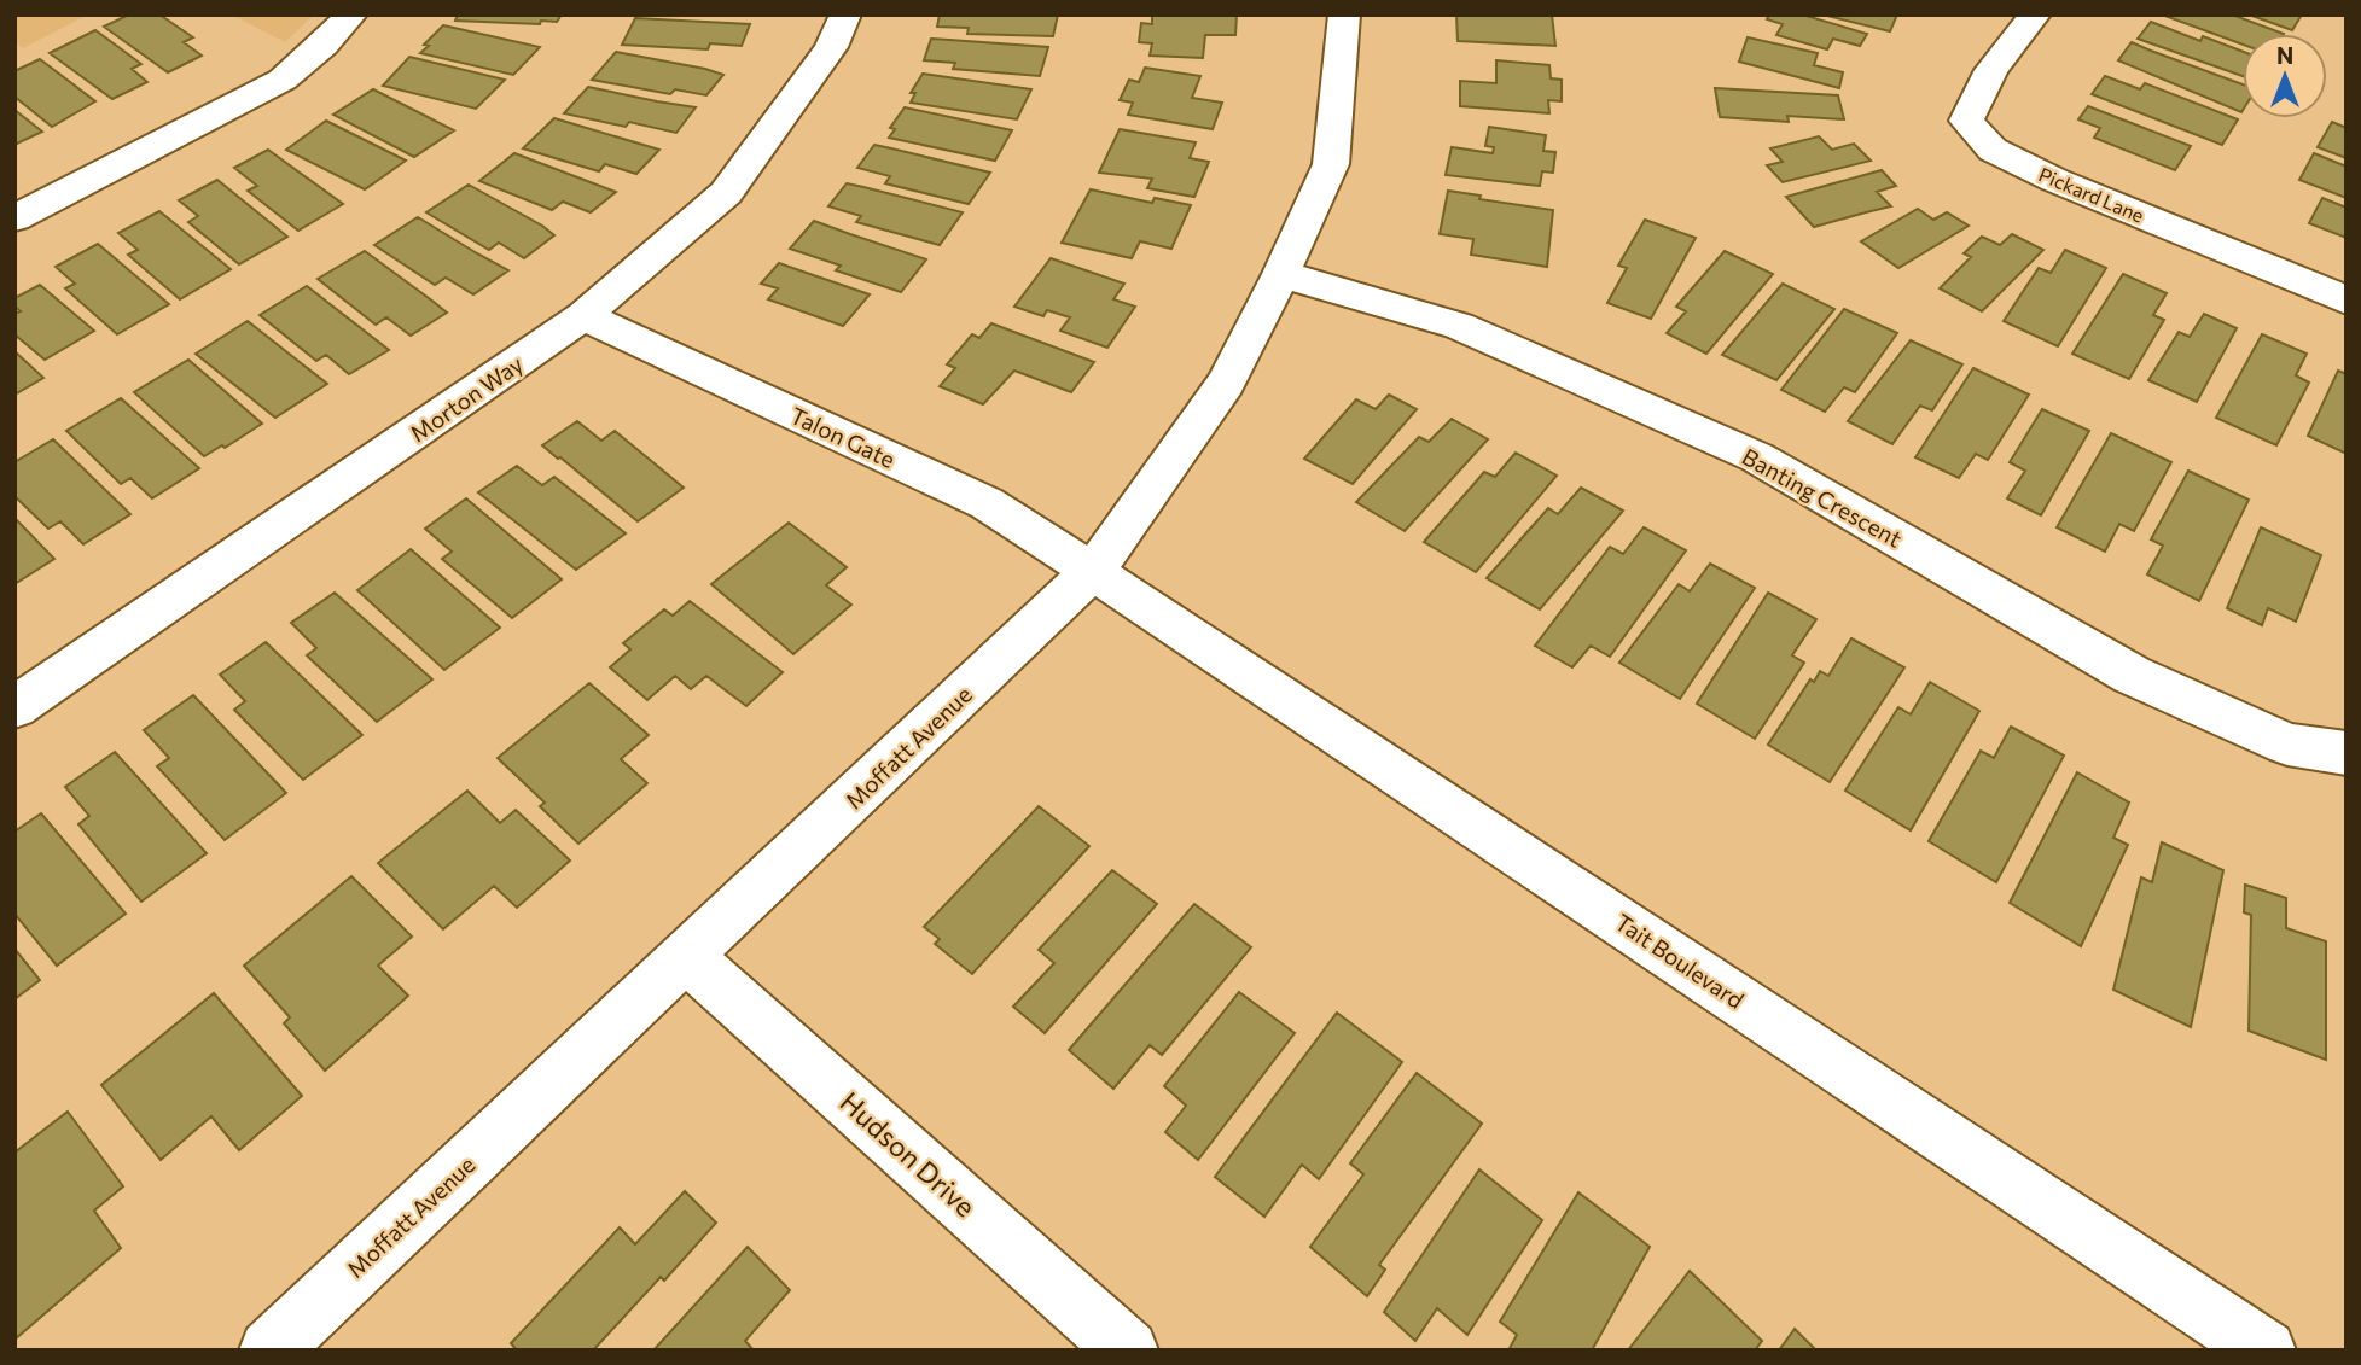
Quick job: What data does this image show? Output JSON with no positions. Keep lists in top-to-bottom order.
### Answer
{
  "streets": {
    "street": [
      "Pickard Lane",
      "Morton Way",
      "Talon Gate",
      "Banting Crescent",
      "Moffatt Avenue",
      "Tait Boulevard",
      "Hudson Drive"
    ]
  },
  "crossings": [
    ["Morton Way", "Talon Gate"],
    ["Talon Gate", "Moffatt Avenue"],
    ["Talon Gate", "Tait Boulevard"],
    ["Banting Crescent", "Moffatt Avenue"],
    ["Moffatt Avenue", "Tait Boulevard"],
    ["Moffatt Avenue", "Hudson Drive"]
  ],
  "north": "top"
}
